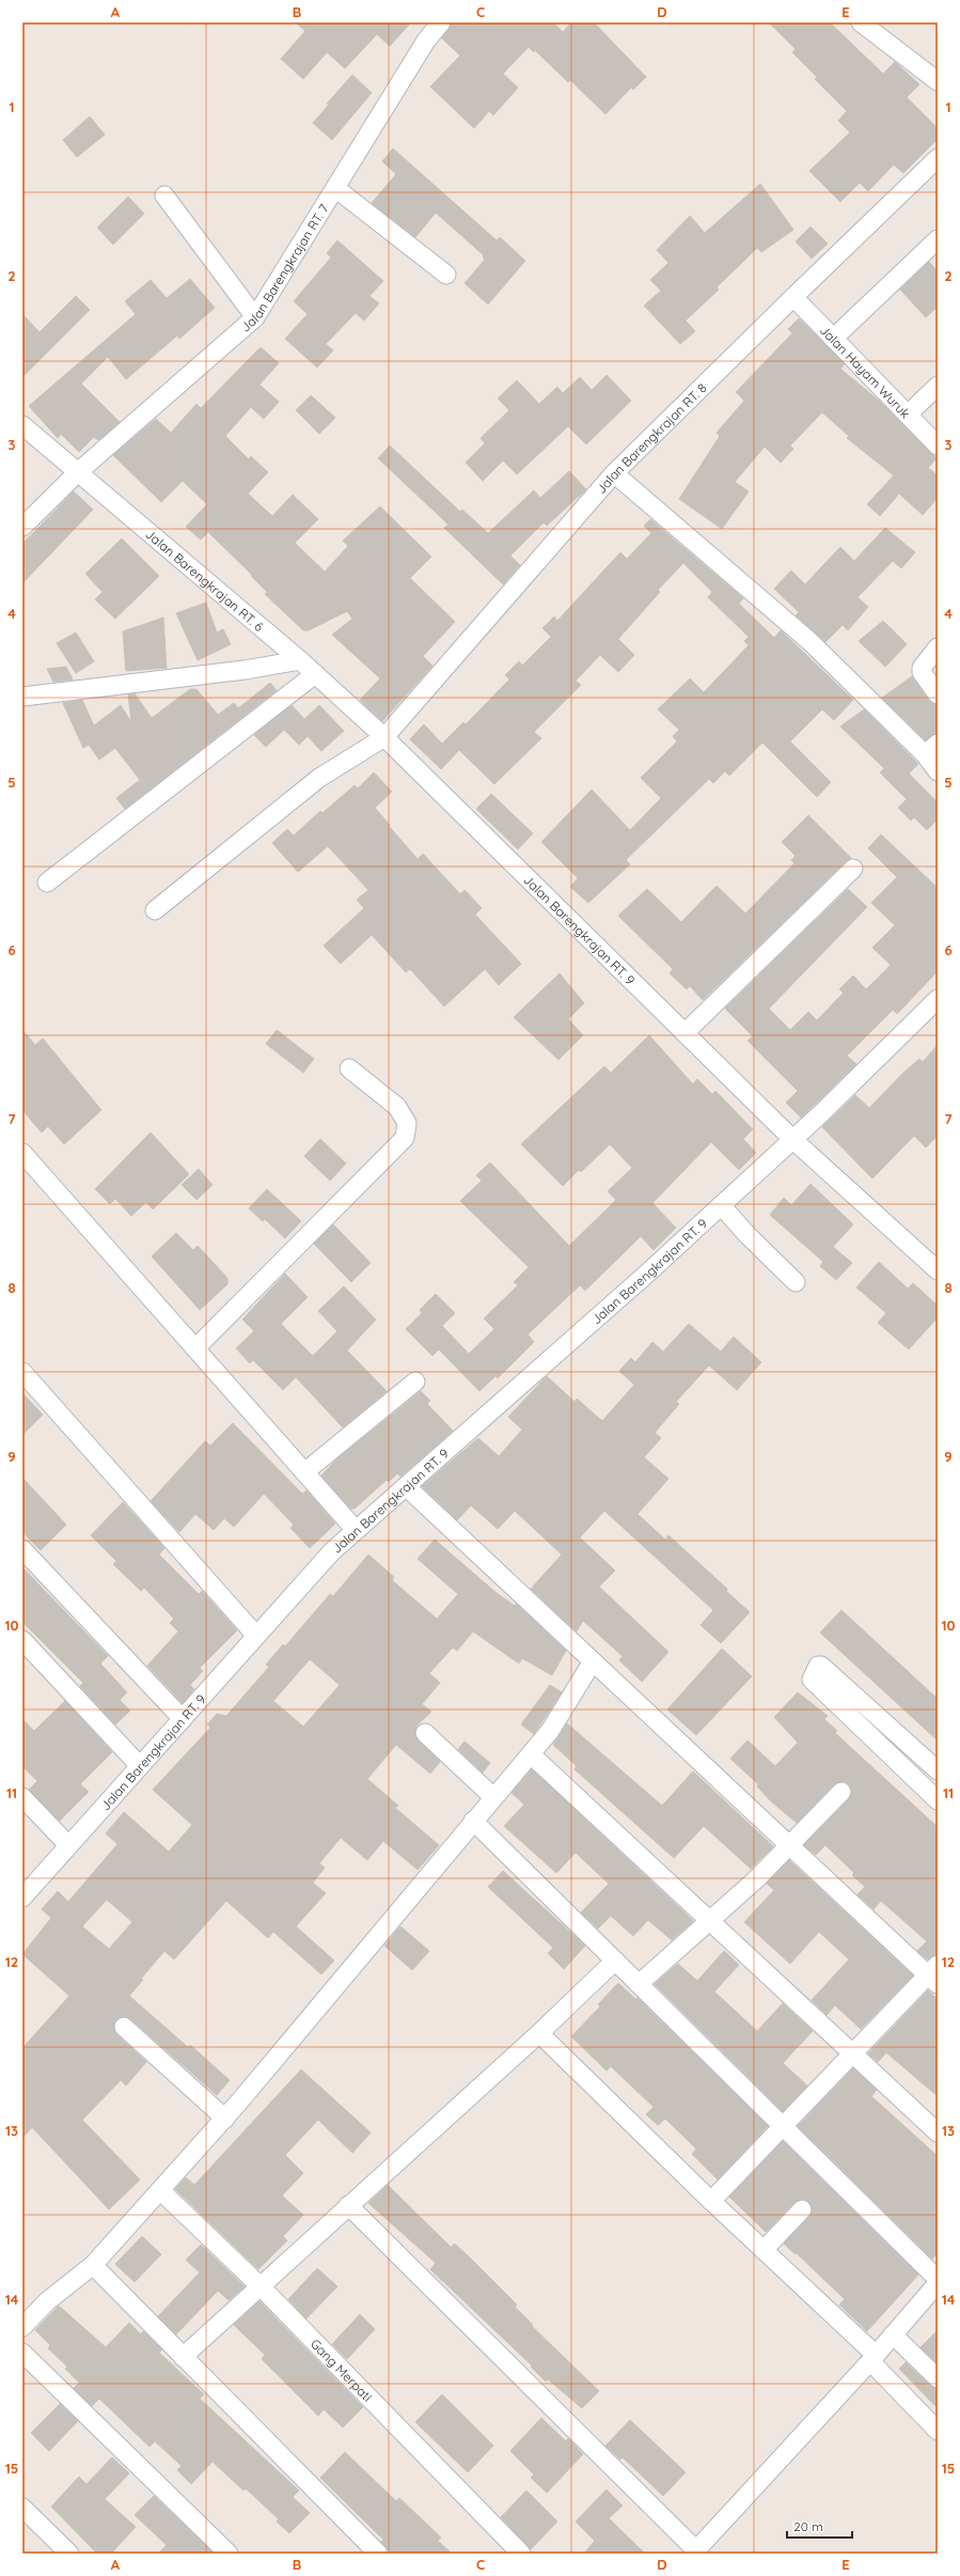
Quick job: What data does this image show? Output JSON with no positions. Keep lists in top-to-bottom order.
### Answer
{
  "streets": {
    "street": [
      "Jalan Barengkrajan RT. 7",
      "Jalan Hayam Wuruk",
      "Jalan Barengkrajan RT. 8",
      "Jalan Barengkrajan RT. 6",
      "Jalan Barengkrajan RT. 9",
      "Gang Merpati"
    ]
  },
  "crossings": [
    ["Jalan Barengkrajan RT. 7", "Jalan Barengkrajan RT. 6"],
    ["Jalan Hayam Wuruk", "Jalan Barengkrajan RT. 8"],
    ["Jalan Barengkrajan RT. 8", "Jalan Barengkrajan RT. 6"],
    ["Jalan Barengkrajan RT. 8", "Jalan Barengkrajan RT. 9"],
    ["Jalan Barengkrajan RT. 6", "Jalan Barengkrajan RT. 9"]
  ],
  "scale_bar": "20 m",
  "grid": {
    "columns": [
      "A",
      "B",
      "C",
      "D",
      "E"
    ],
    "rows": [
      "1",
      "2",
      "3",
      "4",
      "5",
      "6",
      "7",
      "8",
      "9",
      "10",
      "11",
      "12",
      "13",
      "14",
      "15"
    ]
  }
}
